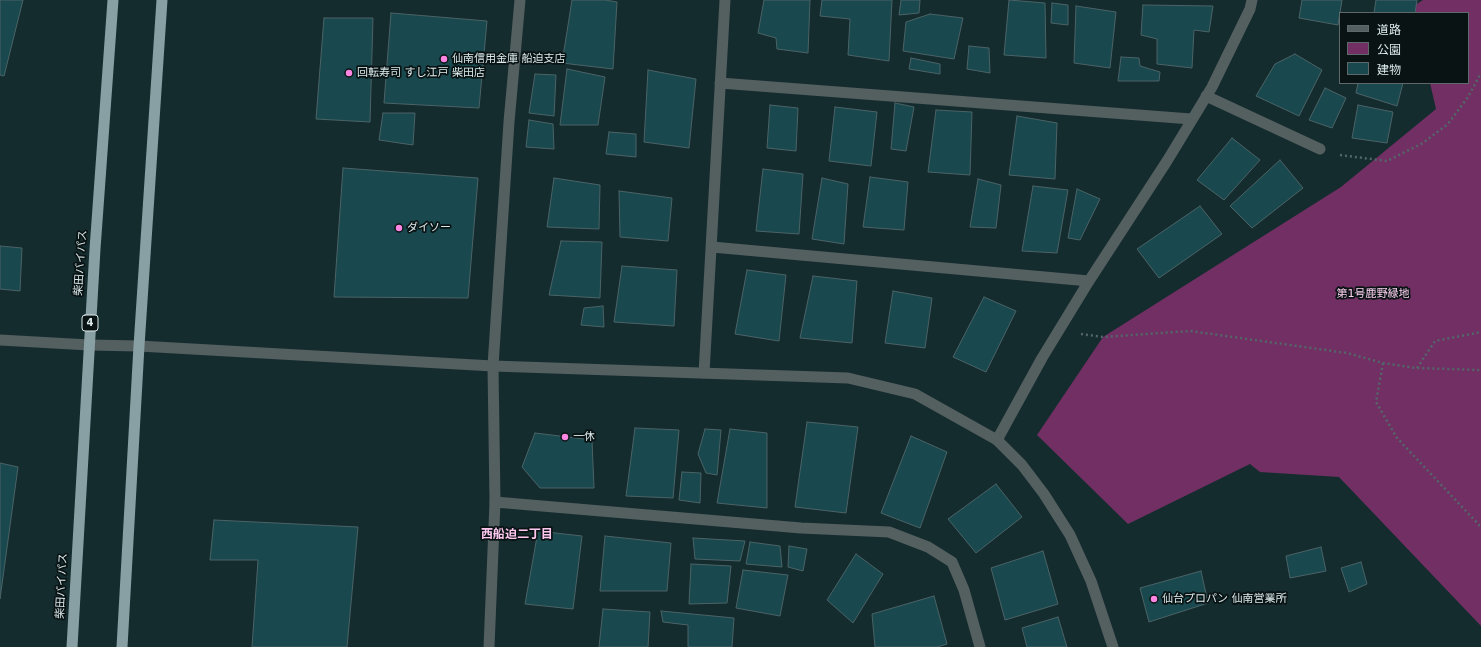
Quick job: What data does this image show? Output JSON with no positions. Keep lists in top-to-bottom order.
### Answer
{
  "streets": {
    "highway": ["柴田バイパス", "4"]
  },
  "districts": ["西船迫二丁目"],
  "parks": ["第1号鹿野緑地"],
  "places": [
    "仙南信用金庫 船迫支店",
    "回転寿司 すし江戸 柴田店",
    "ダイソー",
    "一休",
    "仙台プロパン 仙南営業所"
  ],
  "legend": ["道路", "公園", "建物"]
}
